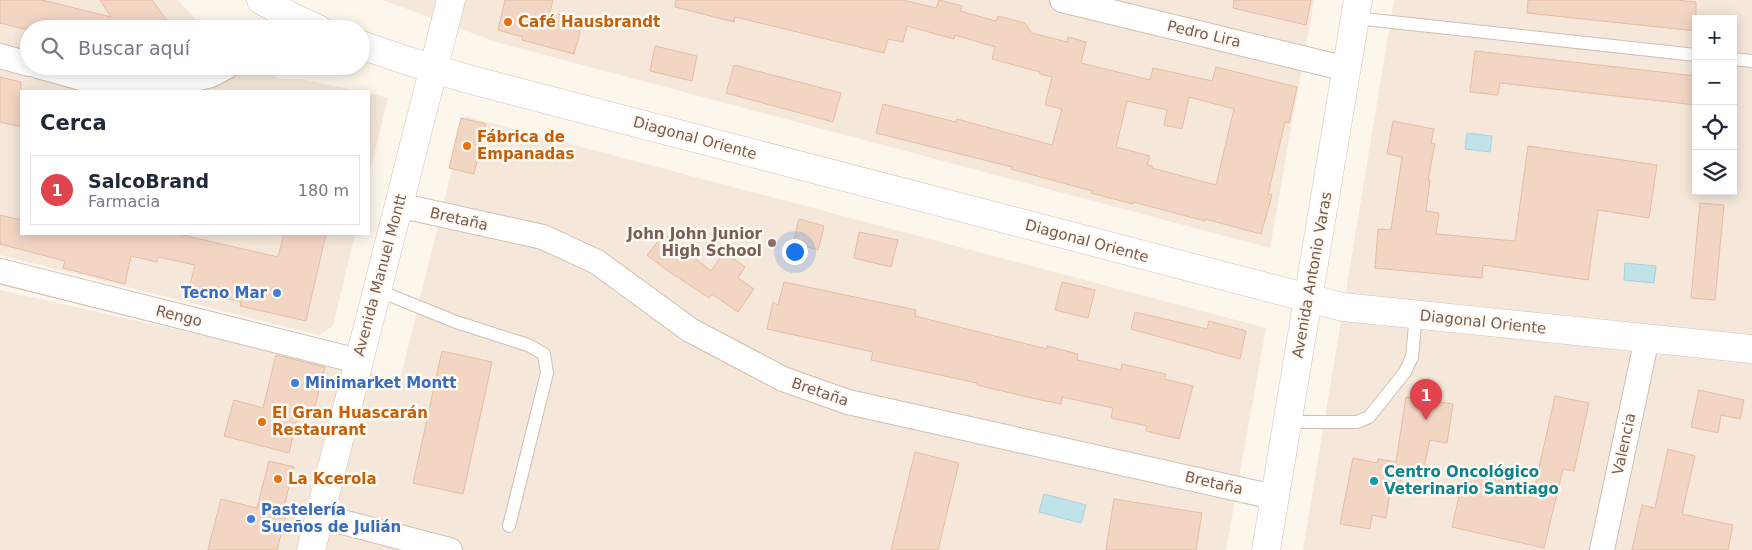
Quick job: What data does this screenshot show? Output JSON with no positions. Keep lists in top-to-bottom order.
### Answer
{
  "streets": {
    "main road": ["Diagonal Oriente", "Avenida Manuel Montt", "Avenida Antonio Varas"],
    "street": [
      "Pedro Lira",
      "Bretaña",
      "Rengo",
      "Valencia"
    ]
  },
  "crossings": [
    ["Pedro Lira", "Avenida Antonio Varas"],
    ["Diagonal Oriente", "Avenida Manuel Montt"],
    ["Diagonal Oriente", "Avenida Antonio Varas"],
    ["Diagonal Oriente", "Valencia"],
    ["Bretaña", "Avenida Manuel Montt"],
    ["Bretaña", "Avenida Antonio Varas"],
    ["Avenida Manuel Montt", "Rengo"]
  ],
  "places": [
    "Café Hausbrandt",
    "Fábrica de Empanadas",
    "John John Junior High School",
    "Tecno Mar",
    "Minimarket Montt",
    "El Gran Huascarán Restaurant",
    "La Kcerola",
    "Centro Oncológico Veterinario Santiago",
    "Pastelería Sueños de Julián"
  ],
  "page": {
    "map_buttons": ["+", "−"],
    "search": "Buscar aquí",
    "heading": "Cerca",
    "list": [
      {
        "mark": "1",
        "name": "SalcoBrand",
        "note": "Farmacia",
        "value": "180 m"
      }
    ],
    "pins": "1"
  }
}
